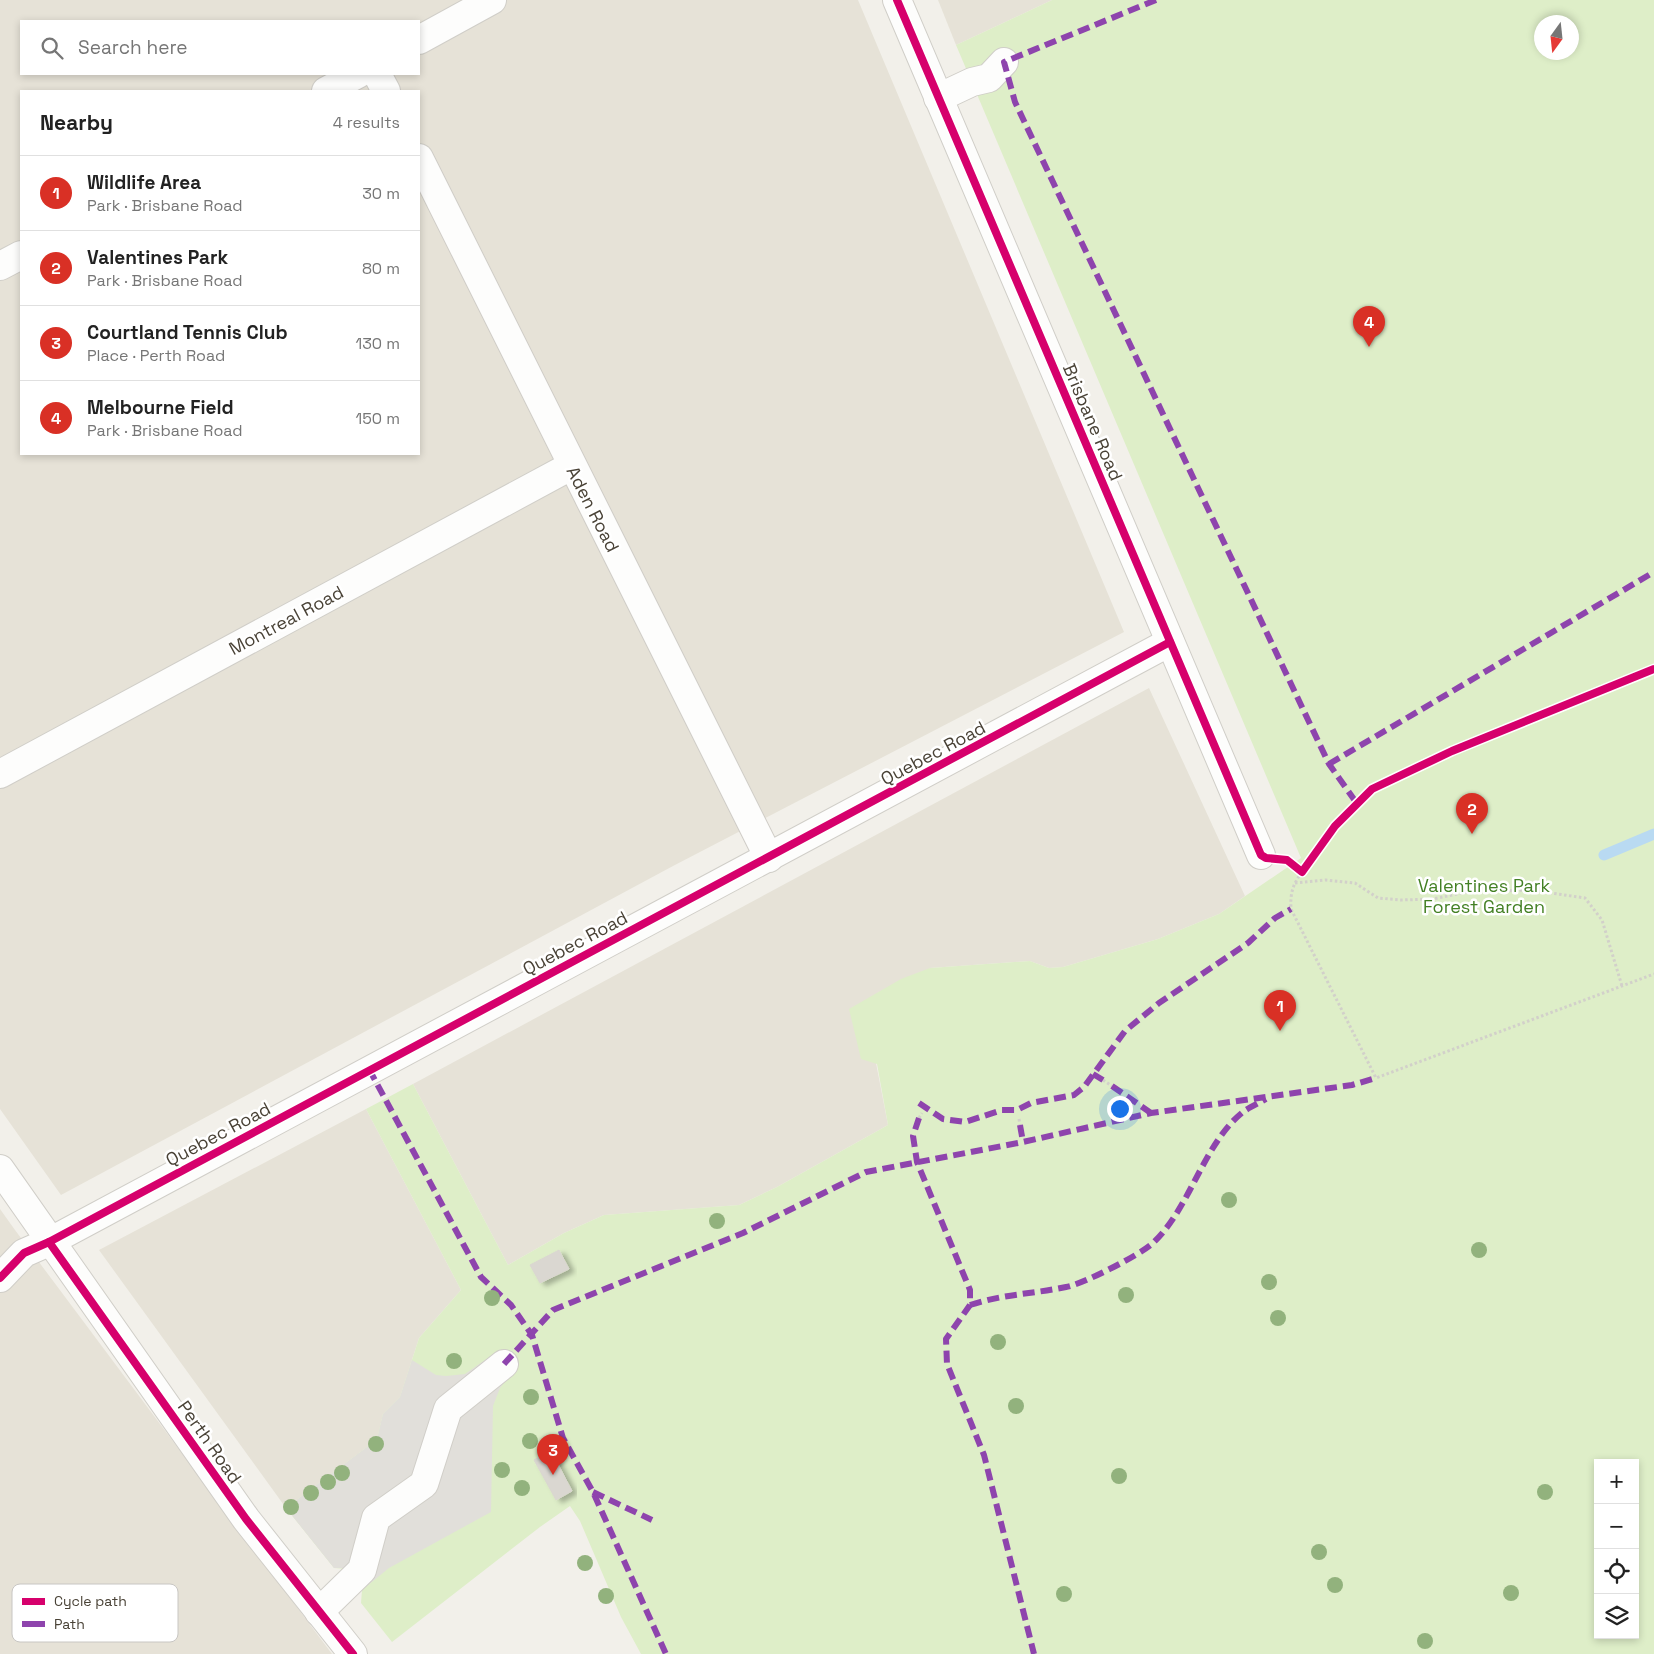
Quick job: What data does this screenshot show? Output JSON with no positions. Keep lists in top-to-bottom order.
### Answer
{
  "streets": {
    "street": [
      "Brisbane Road",
      "Aden Road",
      "Montreal Road",
      "Quebec Road",
      "Perth Road"
    ]
  },
  "crossings": [
    ["Brisbane Road", "Quebec Road"],
    ["Aden Road", "Montreal Road"],
    ["Aden Road", "Quebec Road"],
    ["Quebec Road", "Perth Road"]
  ],
  "parks": ["Valentines Park Forest Garden"],
  "legend": ["Cycle path", "Path"],
  "north": "bottom",
  "page": {
    "search": "Search here",
    "heading": ["Nearby", "4 results"],
    "list": [
      {
        "mark": "1",
        "name": "Wildlife Area",
        "note": "Park · Brisbane Road",
        "value": "30 m"
      },
      {
        "mark": "2",
        "name": "Valentines Park",
        "note": "Park · Brisbane Road",
        "value": "80 m"
      },
      {
        "mark": "3",
        "name": "Courtland Tennis Club",
        "note": "Place · Perth Road",
        "value": "130 m"
      },
      {
        "mark": "4",
        "name": "Melbourne Field",
        "note": "Park · Brisbane Road",
        "value": "150 m"
      }
    ],
    "pins": [
      "4",
      "2",
      "1",
      "3"
    ],
    "map_buttons": ["+", "−"]
  }
}
